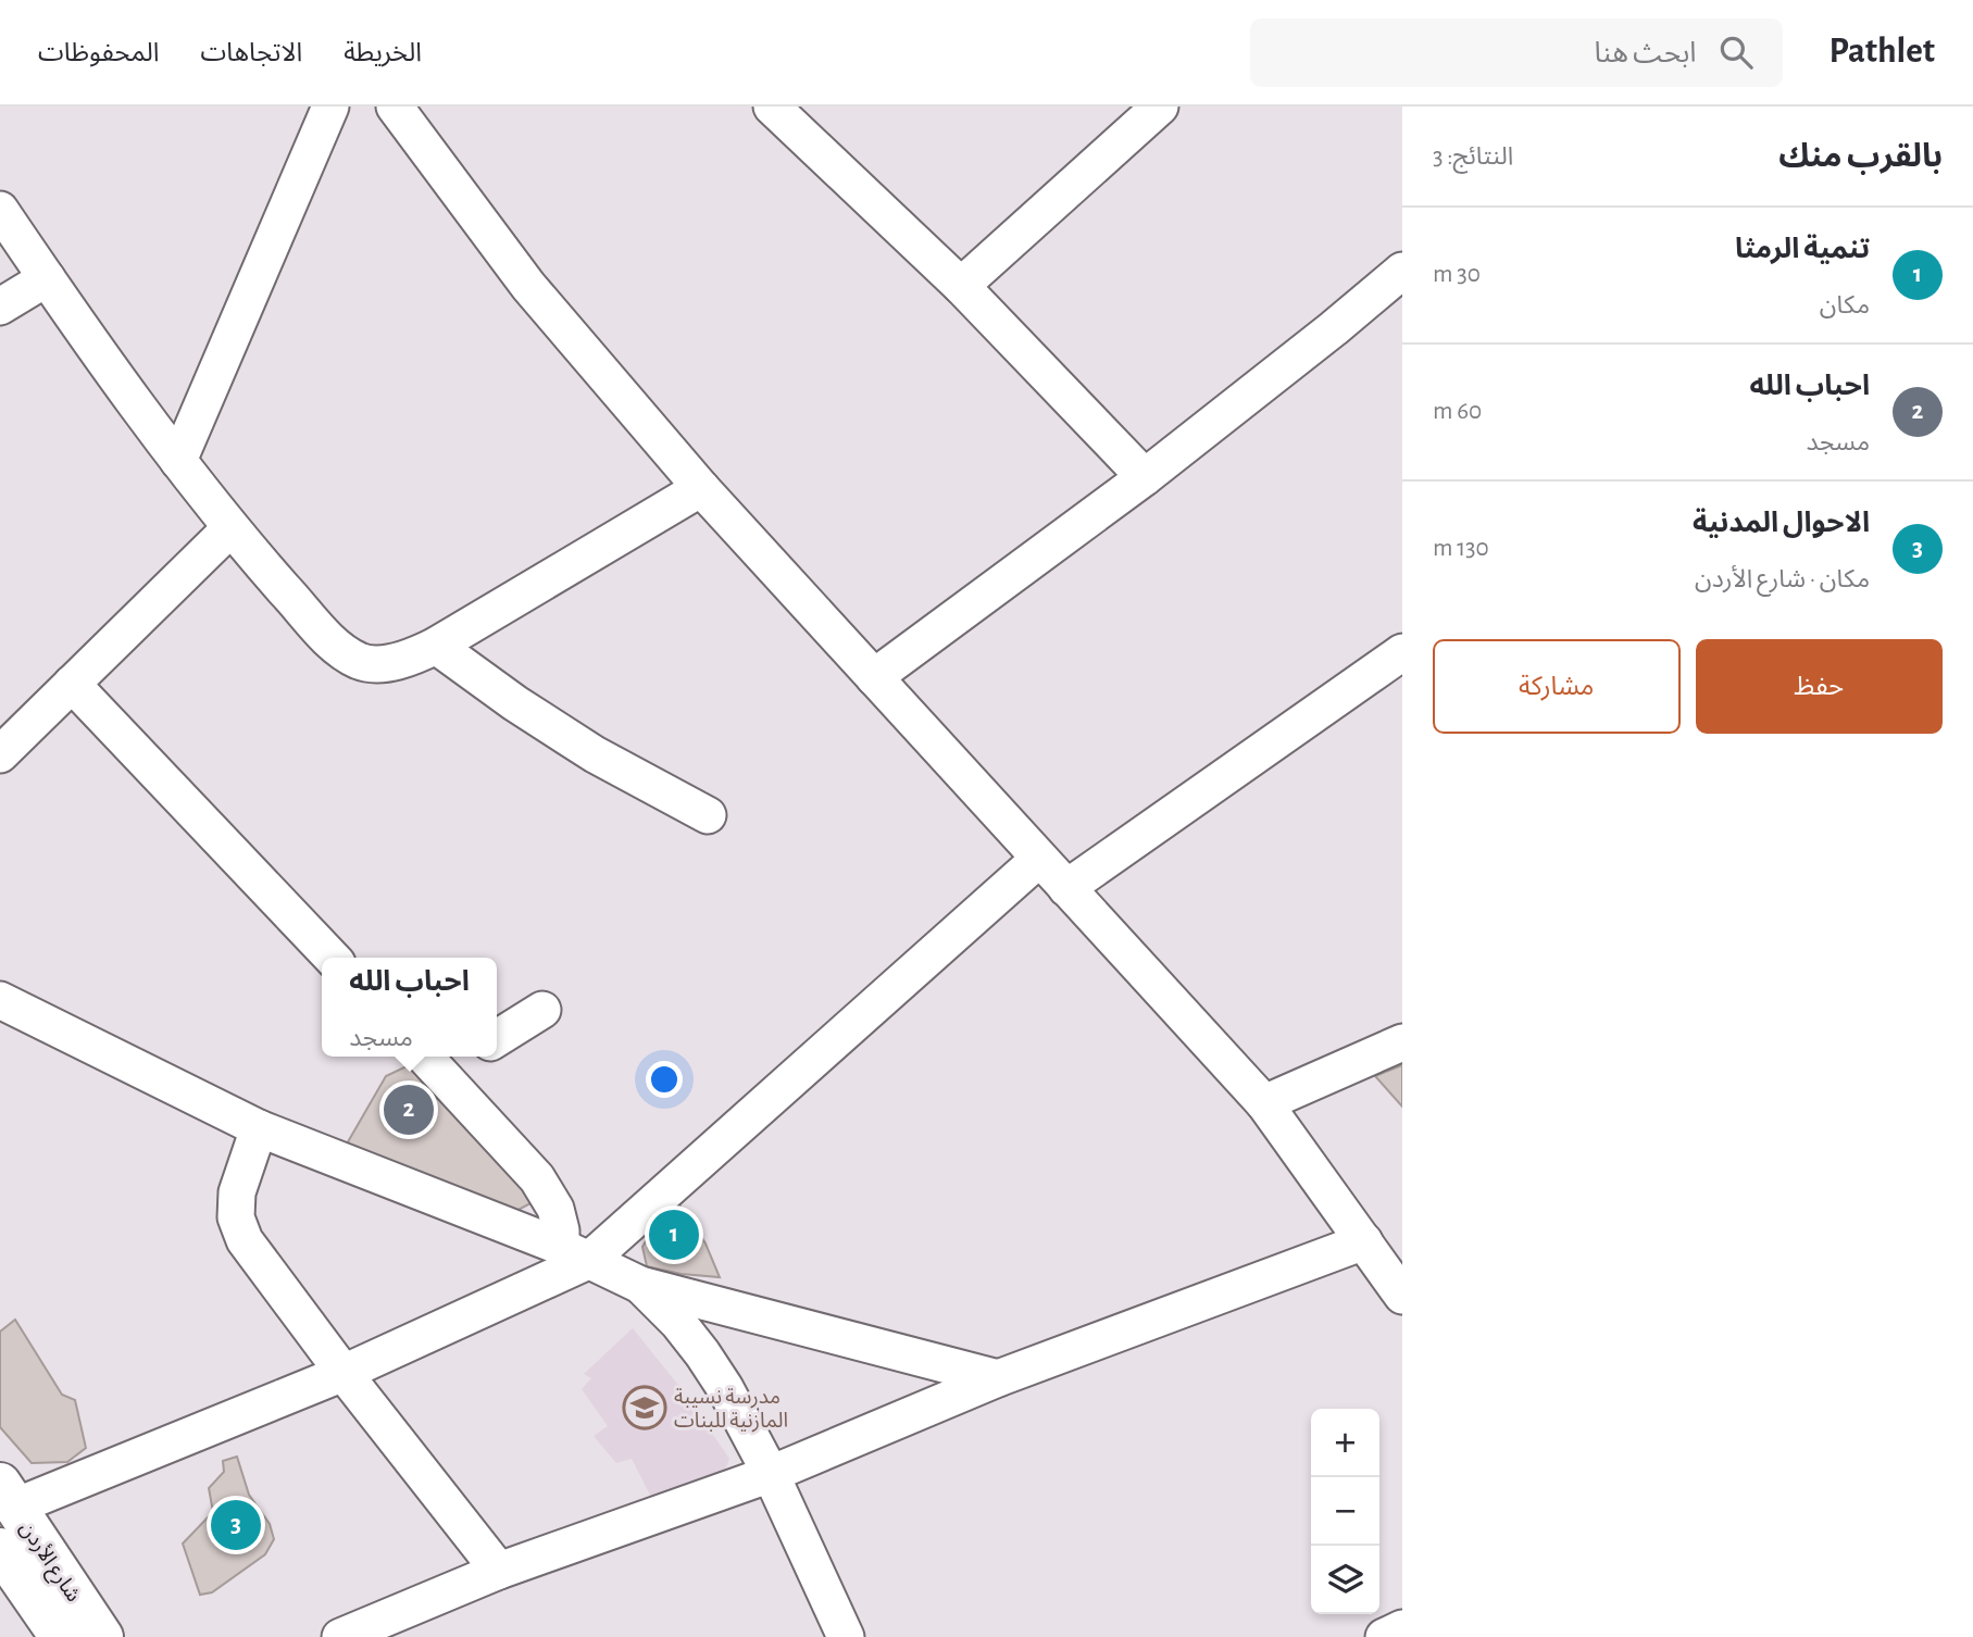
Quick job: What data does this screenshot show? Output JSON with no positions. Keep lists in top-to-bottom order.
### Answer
{
  "streets": {
    "highway": ["شارع الأردن"]
  },
  "places": {
    "school or university": ["مدرسة نسيبة المازنية للبنات"]
  },
  "page": {
    "header": "Pathlet",
    "search": "ابحث هنا",
    "nav": ["الخريطة", "الاتجاهات", "المحفوظات"],
    "heading": ["بالقرب منك", "النتائج: 3"],
    "list": [
      {
        "mark": "1",
        "name": "تنمية الرمثا",
        "note": "مكان",
        "value": "30 m"
      },
      {
        "mark": "2",
        "name": "احباب الله",
        "note": "مسجد",
        "value": "60 m"
      },
      {
        "mark": "3",
        "name": "الاحوال المدنية",
        "note": "مكان · شارع الأردن",
        "value": "130 m"
      }
    ],
    "buttons": ["حفظ", "مشاركة"],
    "popup": ["احباب الله", "مسجد"],
    "pins": ["2", "1", "3"],
    "map_buttons": ["+", "−"]
  }
}
